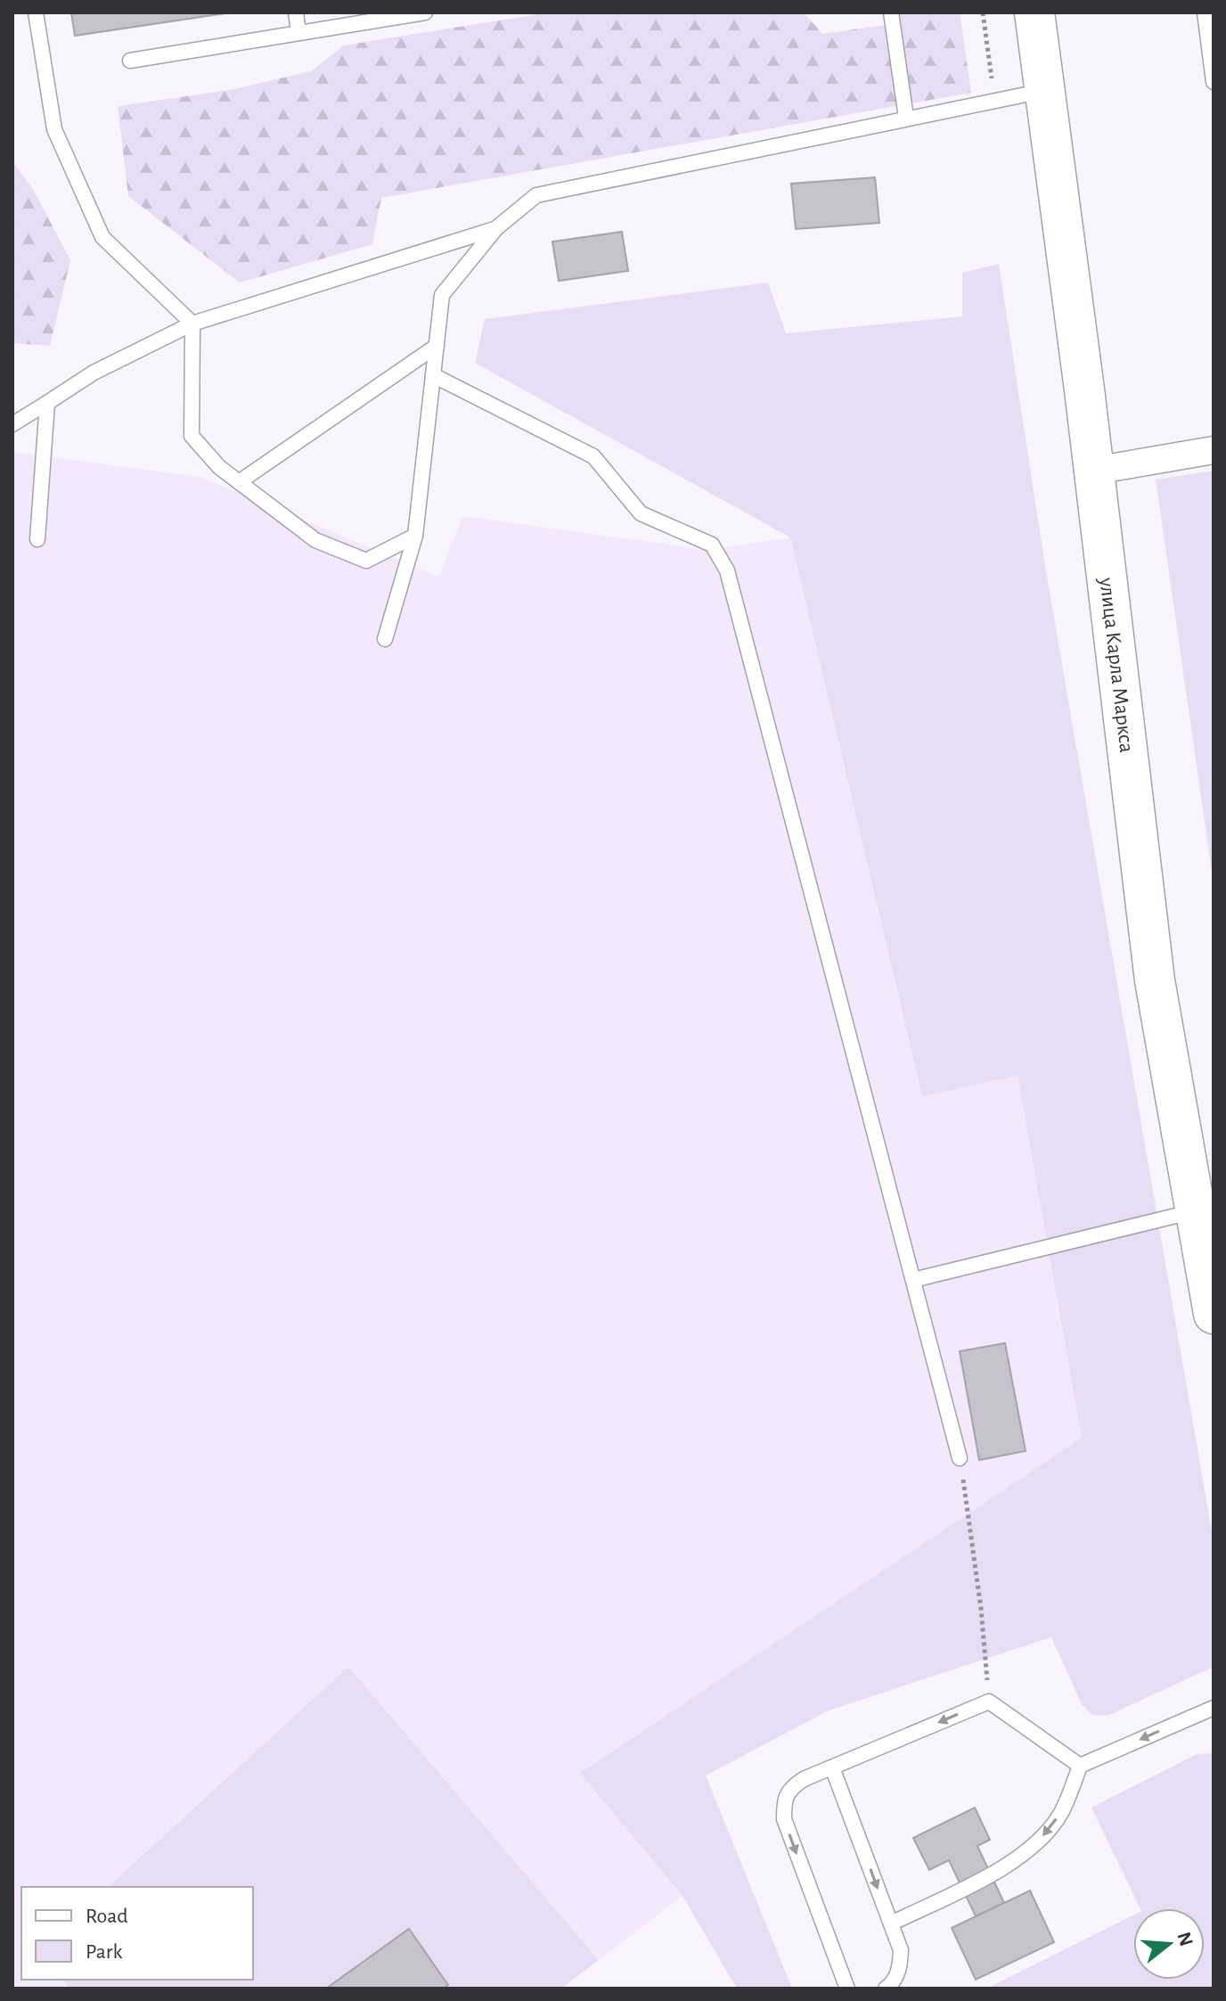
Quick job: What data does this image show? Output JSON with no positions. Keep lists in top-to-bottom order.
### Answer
{
  "streets": {
    "main road": ["улица Карла Маркса"]
  },
  "legend": ["Road", "Park"],
  "north": "right"
}
